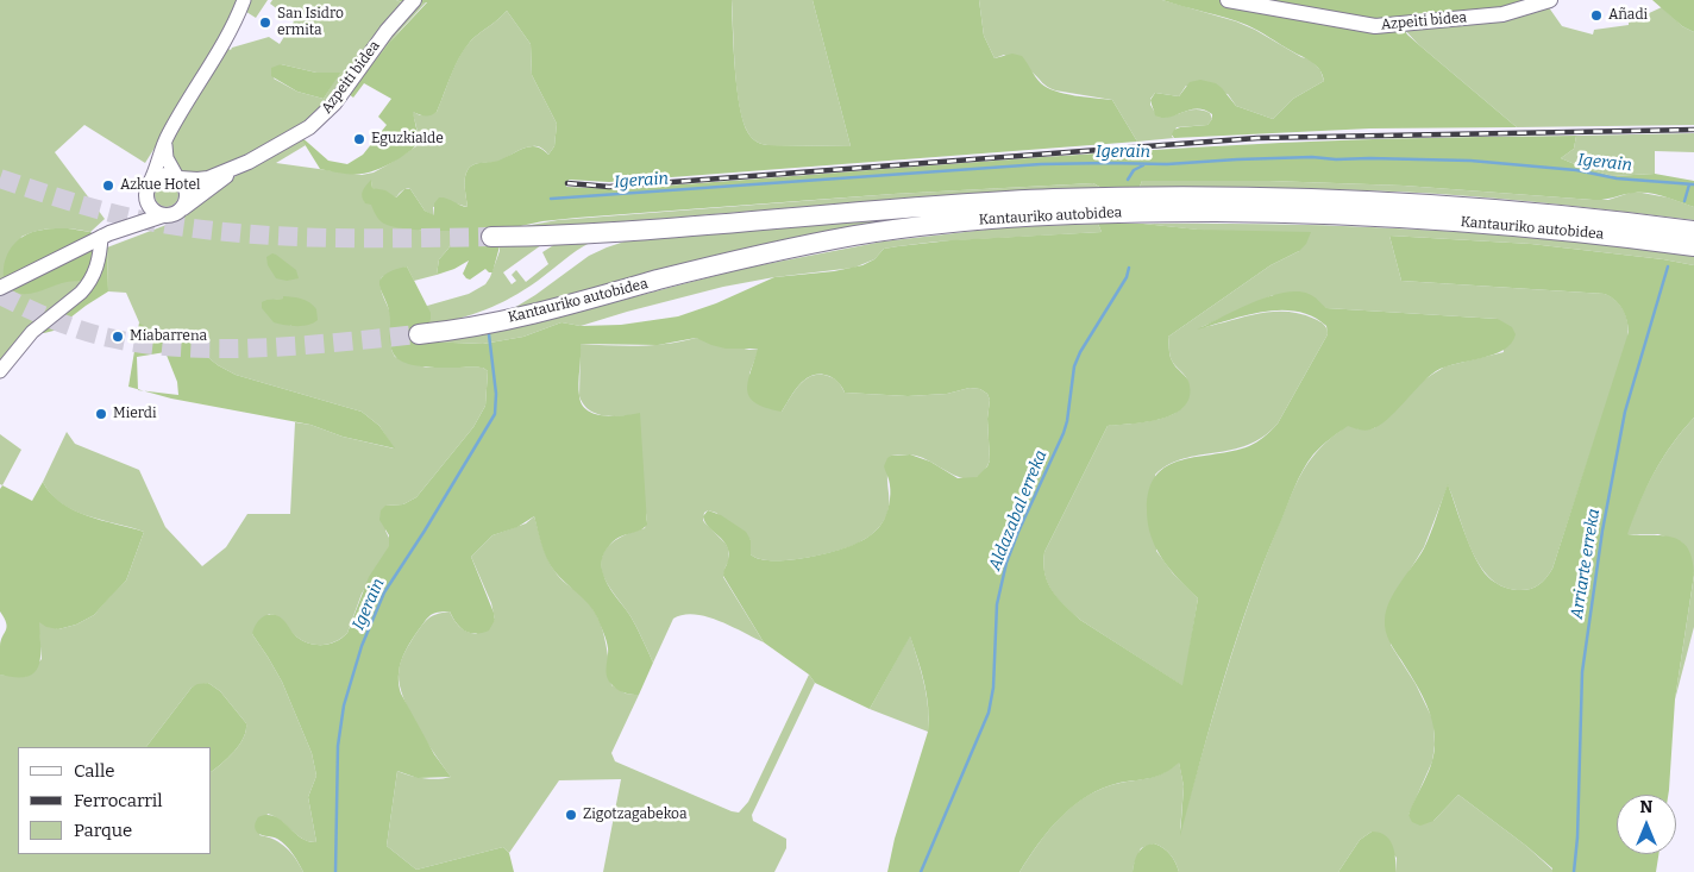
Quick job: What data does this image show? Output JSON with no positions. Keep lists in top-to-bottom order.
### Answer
{
  "streets": {
    "highway": ["Kantauriko autobidea"],
    "main road": ["Azpeiti bidea"]
  },
  "water": ["Igerain", "Aldazabal erreka", "Arriarte erreka"],
  "places": [
    "Añadi",
    "San Isidro ermita",
    "Eguzkialde",
    "Azkue Hotel",
    "Miabarrena",
    "Mierdi",
    "Zigotzagabekoa"
  ],
  "legend": ["Calle", "Ferrocarril", "Parque"],
  "north": "top"
}
